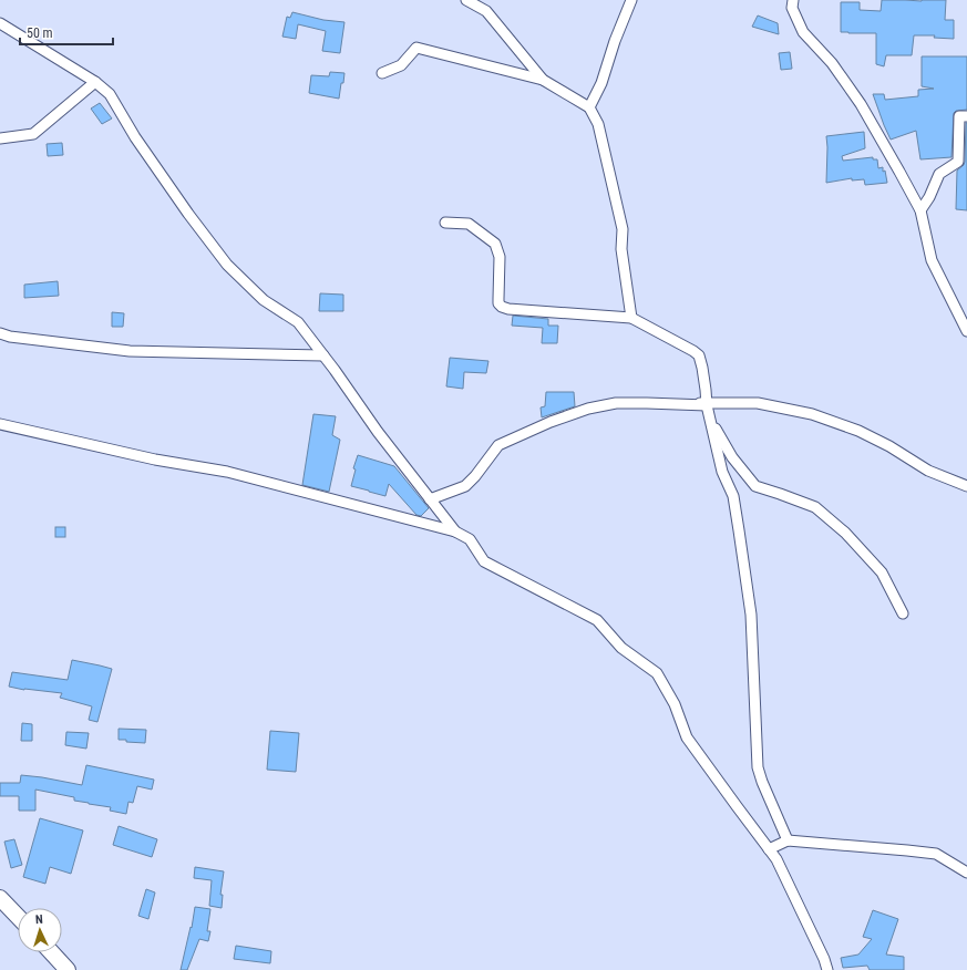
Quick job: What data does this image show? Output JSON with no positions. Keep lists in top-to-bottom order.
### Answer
{
  "scale_bar": "50 m",
  "north": "top"
}
